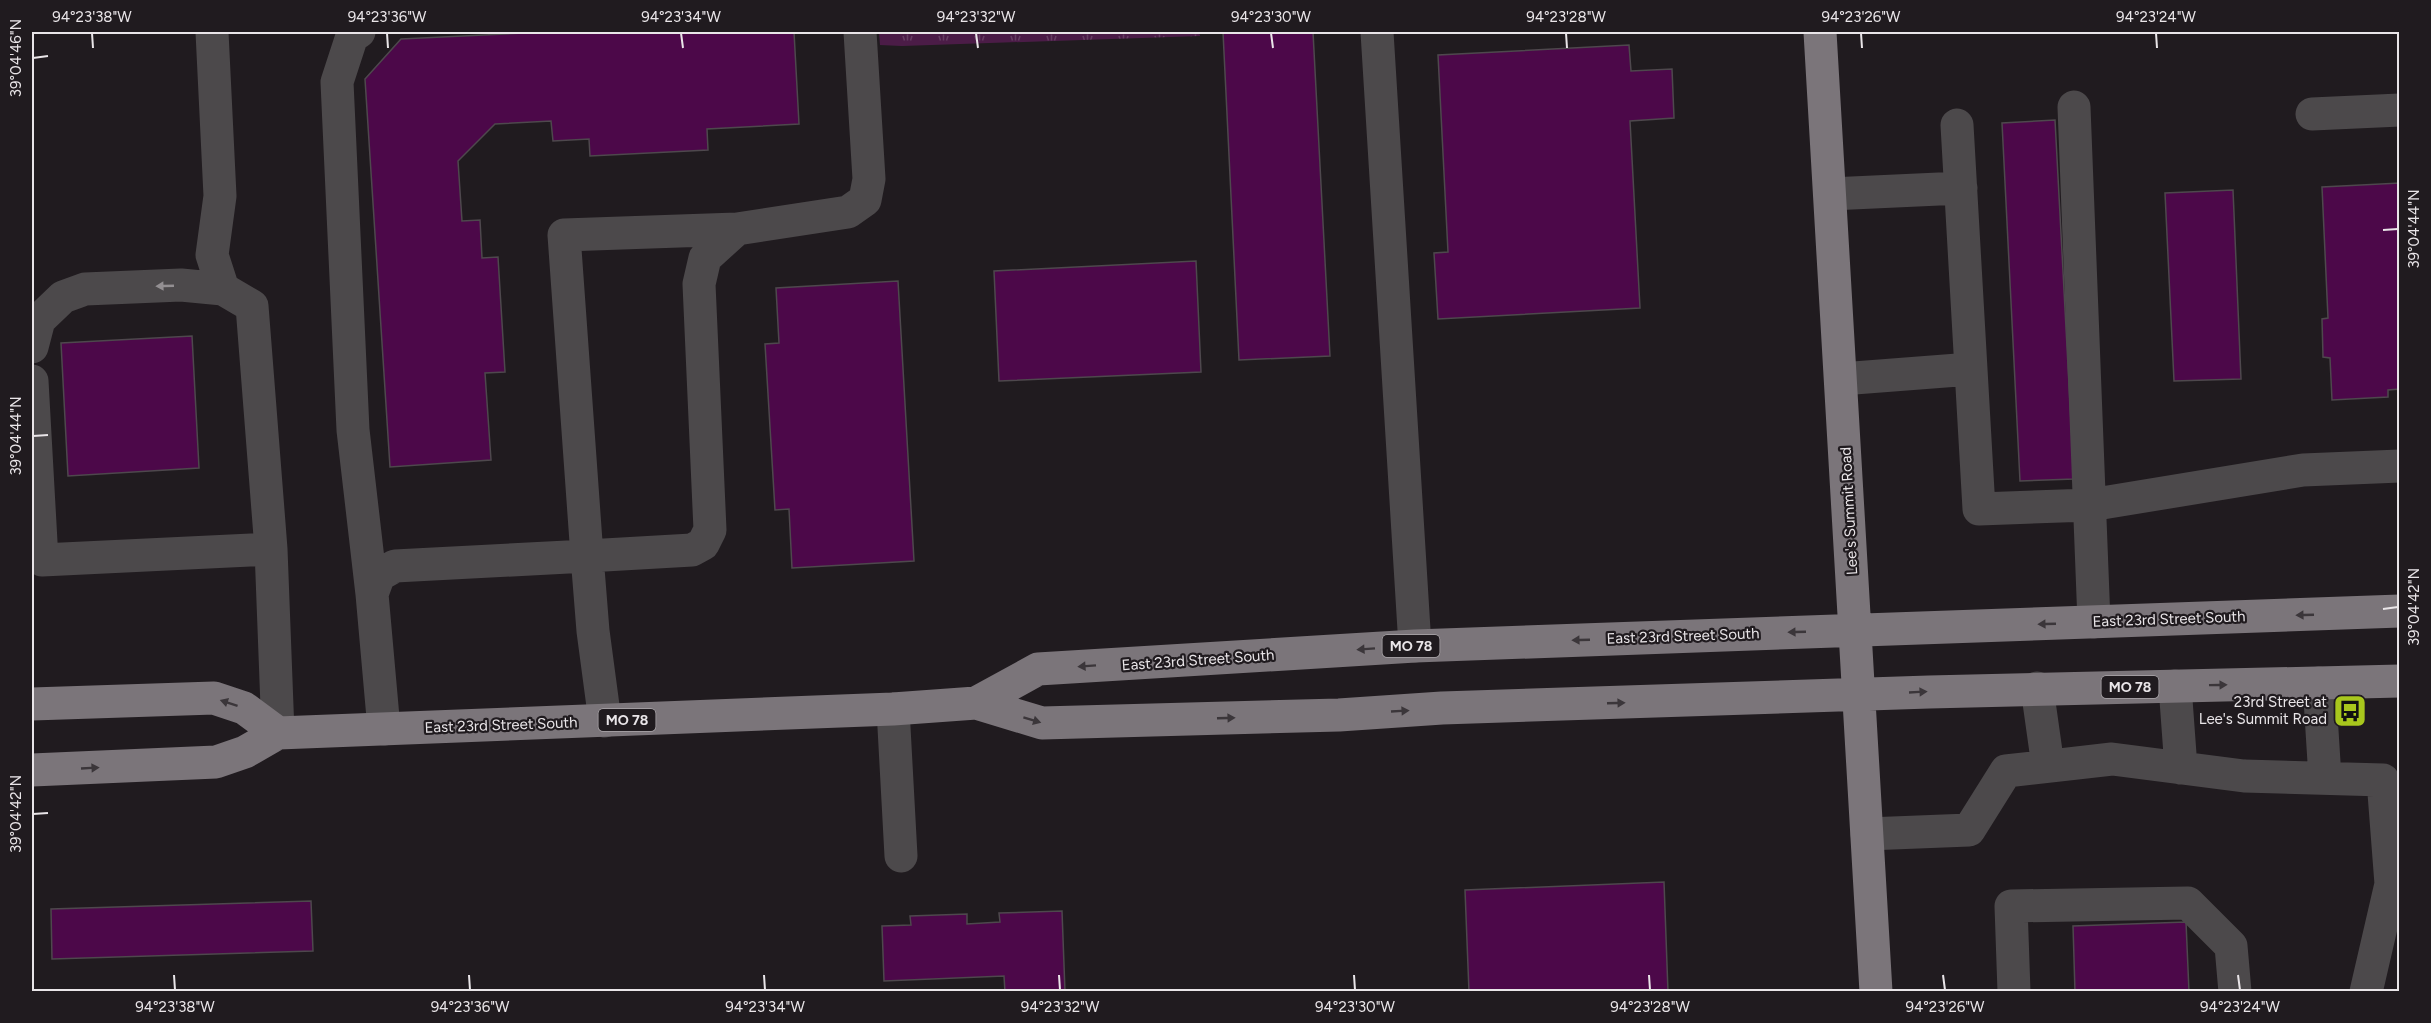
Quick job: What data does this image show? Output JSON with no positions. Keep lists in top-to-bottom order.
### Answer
{
  "streets": {
    "main road": ["Lee's Summit Road", "East 23rd Street South", "MO 78"]
  },
  "crossings": [
    ["Lee's Summit Road", "East 23rd Street South"]
  ],
  "places": {
    "bus stop": ["23rd Street at Lee's Summit Road"]
  },
  "coordinates": [
    "94°23'38\"W",
    "94°23'36\"W",
    "94°23'34\"W",
    "94°23'32\"W",
    "94°23'30\"W",
    "94°23'28\"W",
    "94°23'26\"W",
    "94°23'24\"W",
    "39°04'46\"N",
    "39°04'44\"N",
    "39°04'42\"N"
  ]
}
